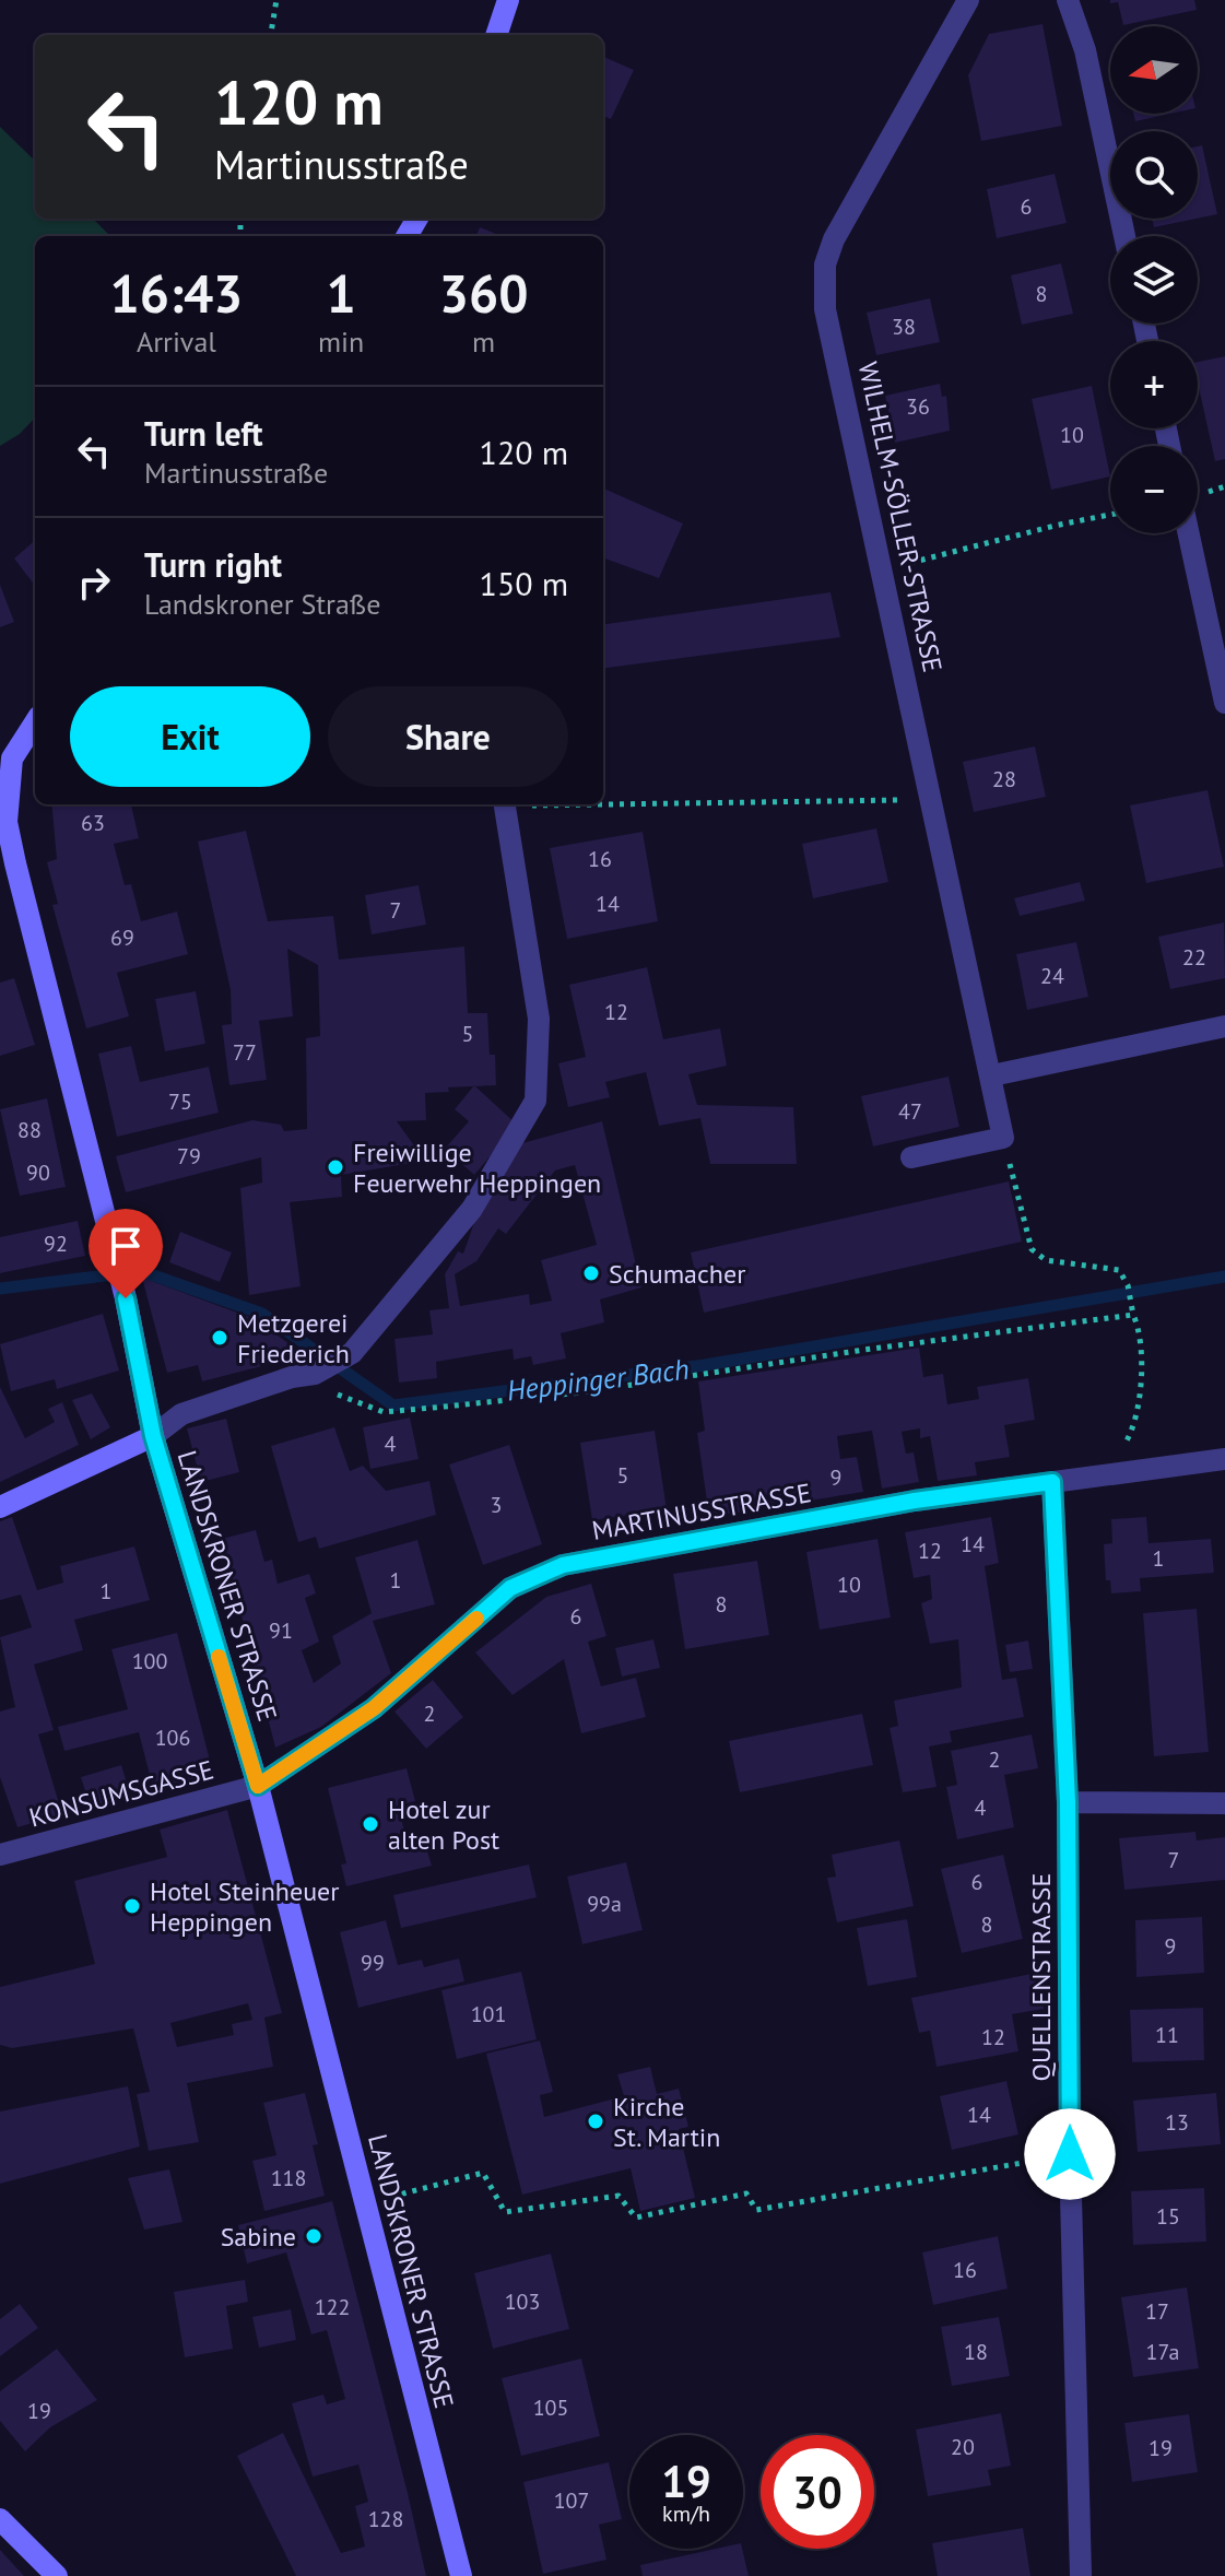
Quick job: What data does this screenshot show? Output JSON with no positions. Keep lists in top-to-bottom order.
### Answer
{
  "streets": {
    "main road": ["LANDSKRONER STRASSE"],
    "street": [
      "WILHELM-SÖLLER-STRASSE",
      "MARTINUSSTRASSE",
      "KONSUMSGASSE",
      "QUELLENSTRASSE"
    ]
  },
  "crossings": [
    ["MARTINUSSTRASSE", "LANDSKRONER STRASSE"],
    ["MARTINUSSTRASSE", "KONSUMSGASSE"],
    ["MARTINUSSTRASSE", "QUELLENSTRASSE"],
    ["LANDSKRONER STRASSE", "KONSUMSGASSE"]
  ],
  "water": ["Heppinger Bach"],
  "places": [
    "Freiwillige Feuerwehr Heppingen",
    "Schumacher",
    "Metzgerei Friederich",
    "Hotel zur alten Post",
    "Hotel Steinheuer Heppingen",
    "Kirche St. Martin",
    "Sabine"
  ],
  "house_numbers": [
    "6",
    "8",
    "38",
    "36",
    "10",
    "28",
    "63",
    "16",
    "14",
    "7",
    "69",
    "22",
    "24",
    "12",
    "5",
    "77",
    "75",
    "47",
    "88",
    "79",
    "90",
    "92",
    "4",
    "5",
    "9",
    "3",
    "14",
    "12",
    "1",
    "1",
    "10",
    "1",
    "8",
    "6",
    "91",
    "100",
    "2",
    "106",
    "2",
    "4",
    "7",
    "6",
    "99a",
    "8",
    "9",
    "99",
    "101",
    "11",
    "12",
    "14",
    "13",
    "118",
    "15",
    "16",
    "103",
    "122",
    "17",
    "18",
    "17a",
    "105",
    "19",
    "20",
    "19",
    "107",
    "128"
  ],
  "north": "left",
  "page": {
    "map_buttons": ["+", "−"],
    "turn": ["120 m", "Martinusstraße"],
    "eta": [
      "16:43",
      "Arrival",
      "1",
      "min",
      "360",
      "m"
    ],
    "list": [
      {
        "name": "Turn left",
        "note": "Martinusstraße",
        "value": "120 m"
      },
      {
        "name": "Turn right",
        "note": "Landskroner Straße",
        "value": "150 m"
      }
    ],
    "buttons": ["Exit", "Share"],
    "speed": "19 km/h",
    "limit": "30"
  }
}
